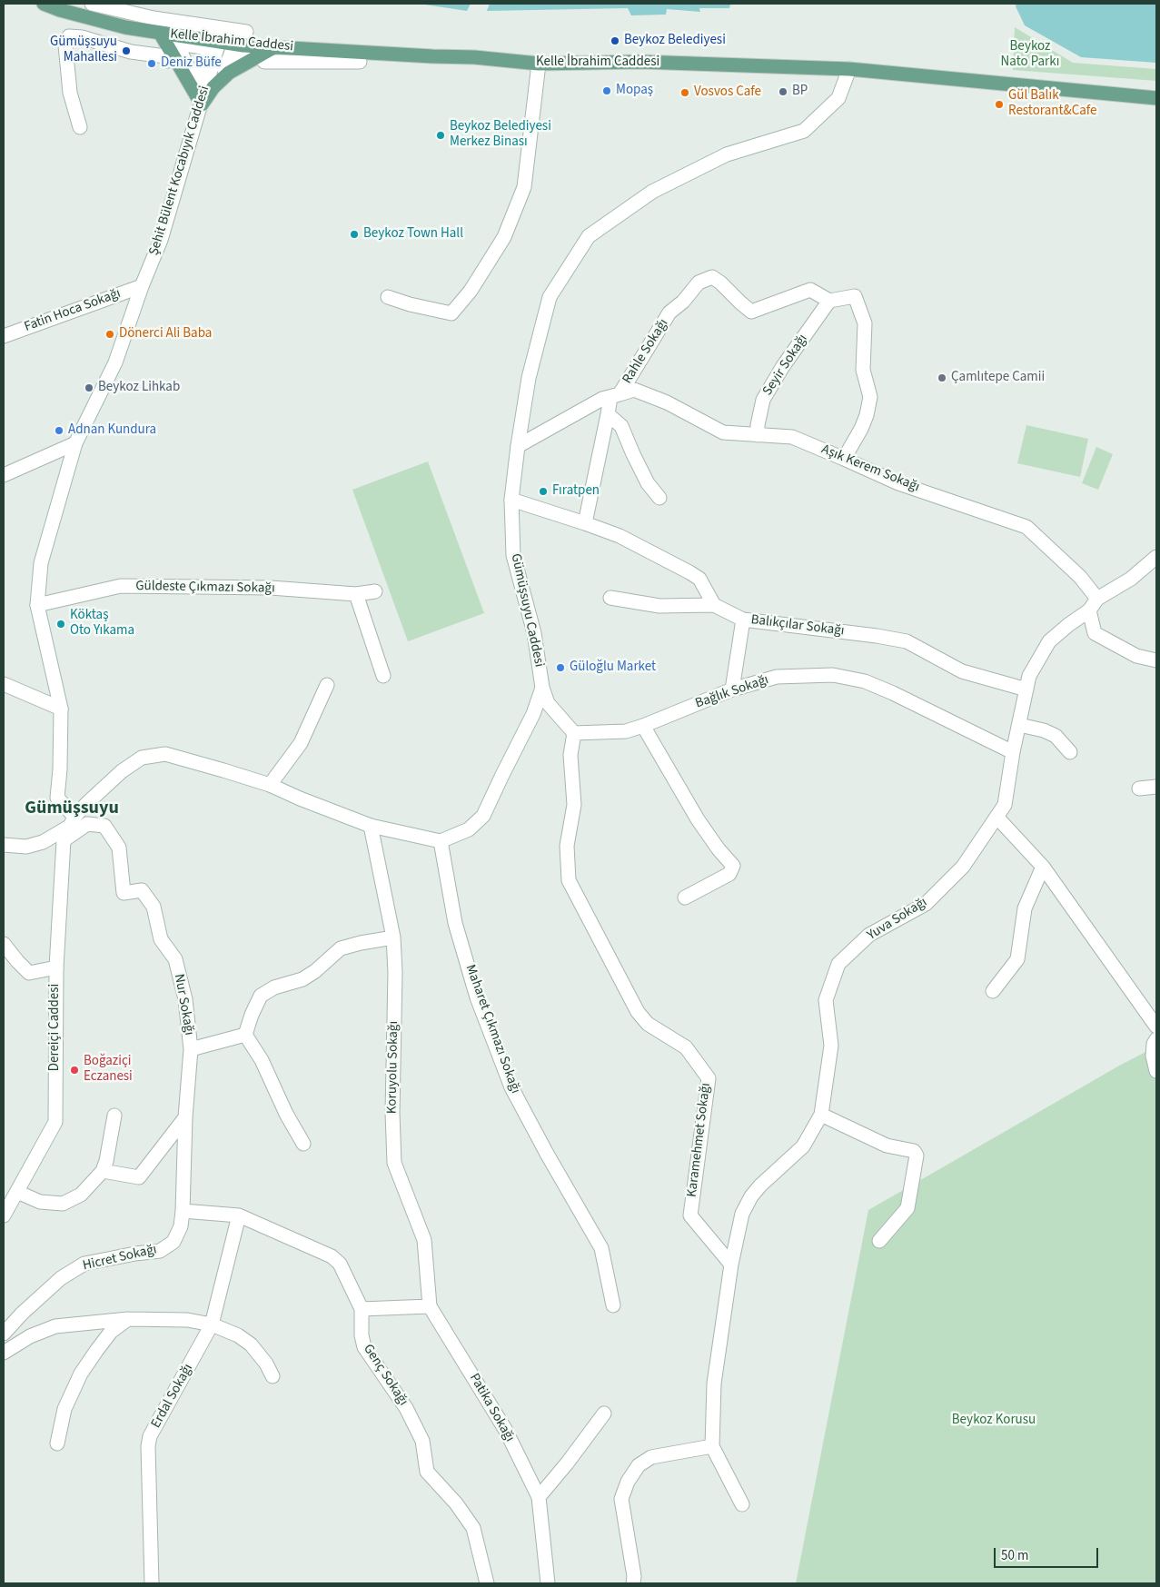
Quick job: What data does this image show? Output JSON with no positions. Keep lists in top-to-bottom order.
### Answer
{
  "streets": {
    "main road": ["Kelle İbrahim Caddesi"],
    "street": [
      "Şehit Bülent Kocabıyık Caddesi",
      "Fatin Hoca Sokağı",
      "Rahle Sokağı",
      "Seyir Sokağı",
      "Aşık Kerem Sokağı",
      "Güldeste Çıkmazı Sokağı",
      "Gümüşsuyu Caddesi",
      "Balıkçılar Sokağı",
      "Bağlık Sokağı",
      "Yuva Sokağı",
      "Nur Sokağı",
      "Dereiçi Caddesi",
      "Maharet Çıkmazı Sokağı",
      "Koruyolu Sokağı",
      "Karamehmet Sokağı",
      "Hicret Sokağı",
      "Genç Sokağı",
      "Erdal Sokağı",
      "Patika Sokağı"
    ]
  },
  "crossings": [
    ["Kelle İbrahim Caddesi", "Şehit Bülent Kocabıyık Caddesi"],
    ["Kelle İbrahim Caddesi", "Gümüşsuyu Caddesi"],
    ["Şehit Bülent Kocabıyık Caddesi", "Fatin Hoca Sokağı"],
    ["Şehit Bülent Kocabıyık Caddesi", "Güldeste Çıkmazı Sokağı"],
    ["Şehit Bülent Kocabıyık Caddesi", "Dereiçi Caddesi"],
    ["Rahle Sokağı", "Seyir Sokağı"],
    ["Rahle Sokağı", "Aşık Kerem Sokağı"],
    ["Seyir Sokağı", "Aşık Kerem Sokağı"],
    ["Gümüşsuyu Caddesi", "Maharet Çıkmazı Sokağı"],
    ["Balıkçılar Sokağı", "Yuva Sokağı"],
    ["Bağlık Sokağı", "Yuva Sokağı"],
    ["Bağlık Sokağı", "Karamehmet Sokağı"],
    ["Yuva Sokağı", "Karamehmet Sokağı"],
    ["Nur Sokağı", "Dereiçi Caddesi"],
    ["Nur Sokağı", "Hicret Sokağı"],
    ["Nur Sokağı", "Genç Sokağı"],
    ["Koruyolu Sokağı", "Patika Sokağı"],
    ["Hicret Sokağı", "Genç Sokağı"],
    ["Genç Sokağı", "Erdal Sokağı"]
  ],
  "districts": ["Gümüşsuyu"],
  "parks": ["Beykoz Nato Parkı", "Beykoz Korusu"],
  "places": [
    "Beykoz Belediyesi",
    "Gümüşsuyu Mahallesi",
    "Deniz Büfe",
    "Mopaş",
    "BP",
    "Vosvos Cafe",
    "Gül Balık Restorant&Cafe",
    "Beykoz Belediyesi Merkez Binası",
    "Beykoz Town Hall",
    "Dönerci Ali Baba",
    "Çamlıtepe Camii",
    "Beykoz Lihkab",
    "Adnan Kundura",
    "Fıratpen",
    "Köktaş Oto Yıkama",
    "Güloğlu Market",
    "Boğaziçi Eczanesi"
  ],
  "scale_bar": "50 m"
}
